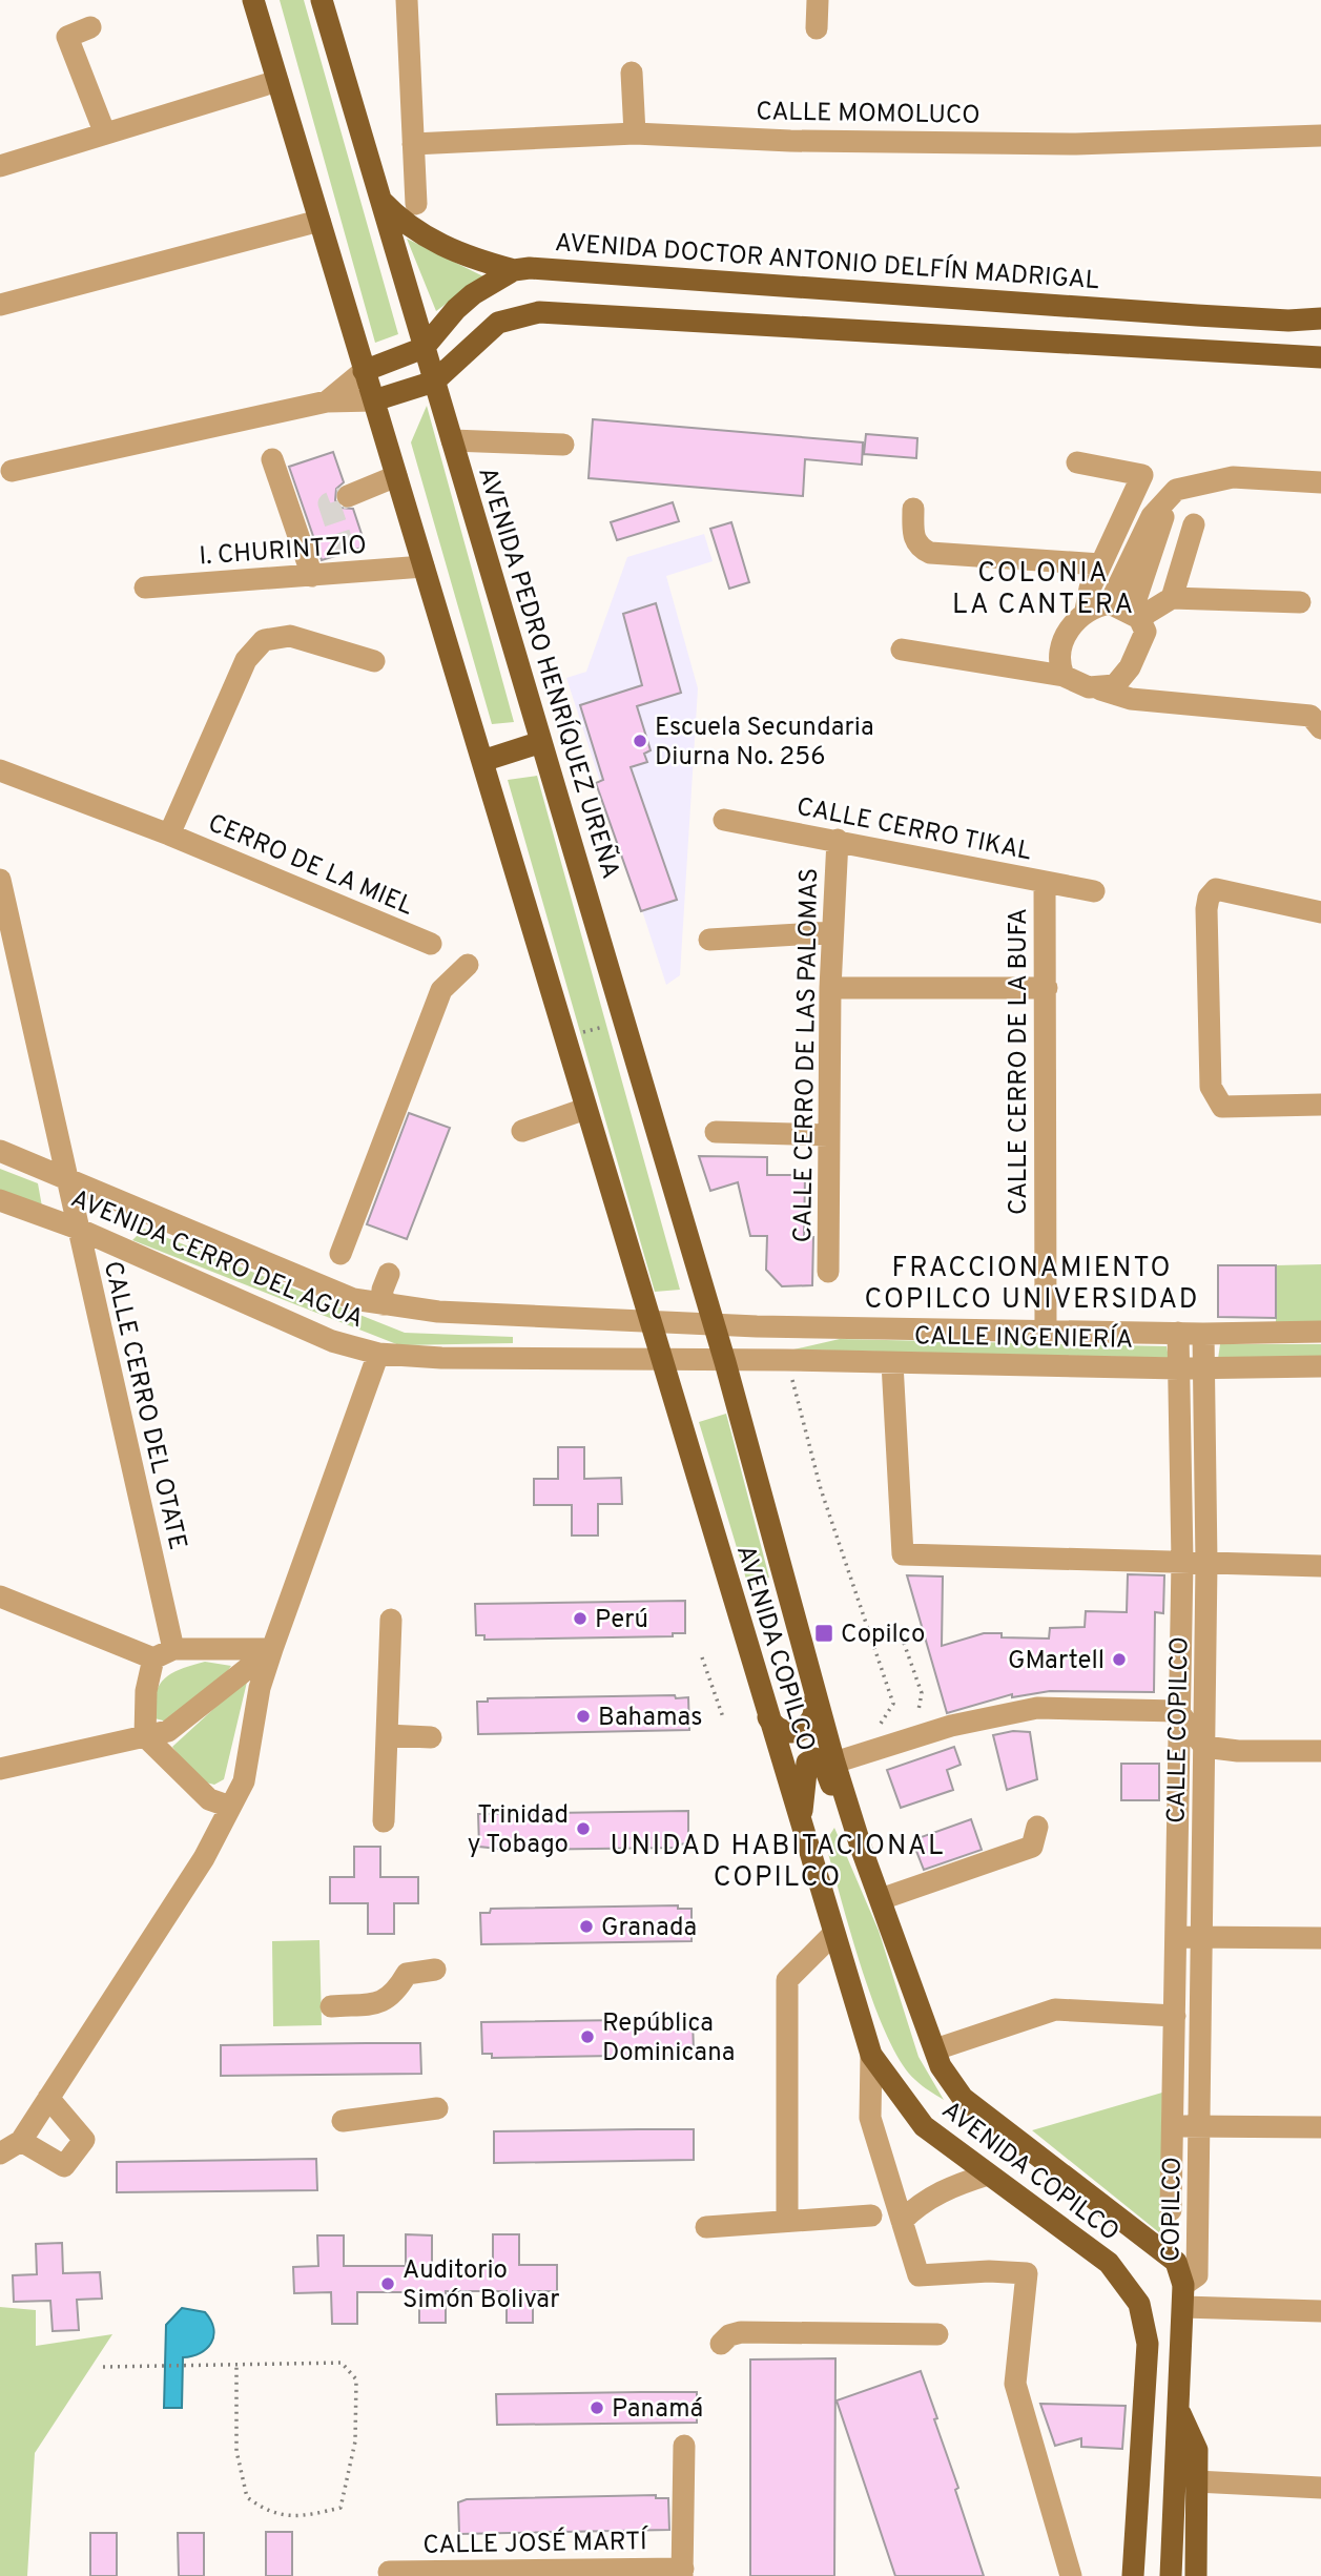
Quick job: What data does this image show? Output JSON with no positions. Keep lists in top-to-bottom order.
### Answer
{
  "streets": {
    "main road": ["AVENIDA DOCTOR ANTONIO DELFÍN MADRIGAL", "AVENIDA PEDRO HENRÍQUEZ UREÑA", "AVENIDA COPILCO"],
    "street": [
      "CALLE MOMOLUCO",
      "I. CHURINTZIO",
      "CALLE CERRO TIKAL",
      "CERRO DE LA MIEL",
      "CALLE CERRO DE LAS PALOMAS",
      "CALLE CERRO DE LA BUFA",
      "AVENIDA CERRO DEL AGUA",
      "CALLE INGENIERÍA",
      "CALLE CERRO DEL OTATE",
      "CALLE COPILCO",
      "COPILCO",
      "CALLE JOSÉ MARTÍ"
    ]
  },
  "crossings": [
    ["AVENIDA PEDRO HENRÍQUEZ UREÑA", "AVENIDA CERRO DEL AGUA"],
    ["AVENIDA PEDRO HENRÍQUEZ UREÑA", "CALLE INGENIERÍA"],
    ["AVENIDA PEDRO HENRÍQUEZ UREÑA", "AVENIDA COPILCO"],
    ["CALLE CERRO TIKAL", "CALLE CERRO DE LAS PALOMAS"],
    ["CALLE CERRO TIKAL", "CALLE CERRO DE LA BUFA"],
    ["CALLE CERRO DE LA BUFA", "CALLE INGENIERÍA"],
    ["AVENIDA CERRO DEL AGUA", "CALLE INGENIERÍA"],
    ["AVENIDA CERRO DEL AGUA", "CALLE CERRO DEL OTATE"],
    ["AVENIDA CERRO DEL AGUA", "AVENIDA COPILCO"],
    ["CALLE INGENIERÍA", "AVENIDA COPILCO"],
    ["CALLE INGENIERÍA", "CALLE COPILCO"],
    ["AVENIDA COPILCO", "COPILCO"],
    ["CALLE COPILCO", "COPILCO"]
  ],
  "districts": ["COLONIA LA CANTERA", "FRACCIONAMIENTO COPILCO UNIVERSIDAD", "UNIDAD HABITACIONAL COPILCO"],
  "places": {
    "other": [
      "Escuela Secundaria Diurna No. 256",
      "Perú",
      "GMartell",
      "Bahamas",
      "Trinidad y Tobago",
      "Granada",
      "República Dominicana",
      "Auditorio Simón Bolivar",
      "Panamá"
    ],
    "transit": ["Copilco"]
  }
}
